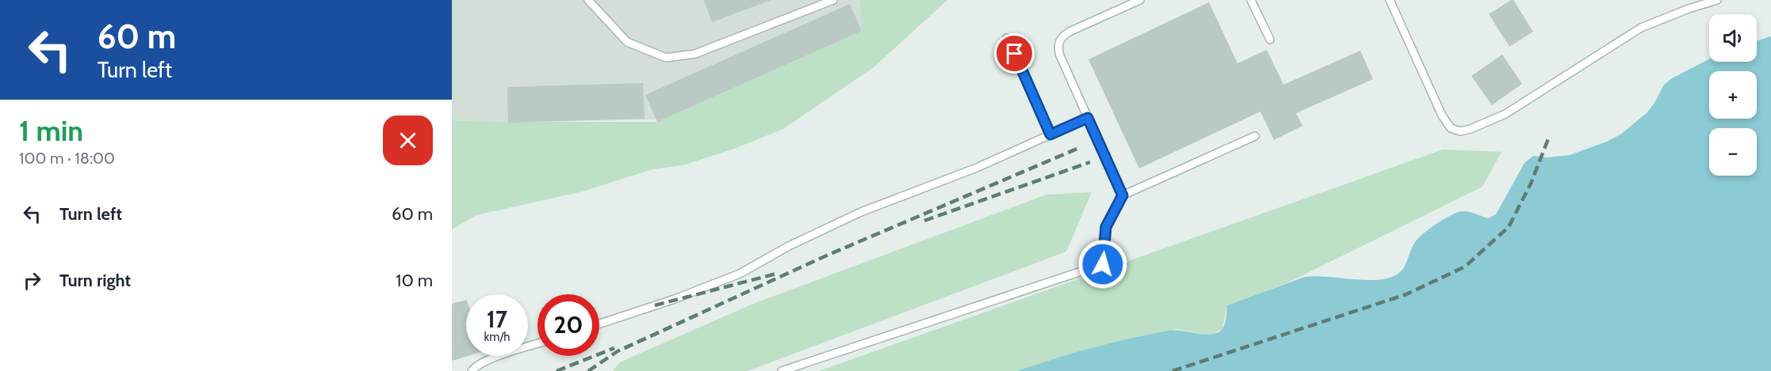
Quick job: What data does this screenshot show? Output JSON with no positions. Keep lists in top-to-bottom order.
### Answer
{
  "page": {
    "turn": ["60 m", "Turn left"],
    "map_buttons": ["+", "−"],
    "heading": ["1 min", "100 m · 18:00"],
    "list": [
      {
        "name": "Turn left",
        "value": "60 m"
      },
      {
        "name": "Turn right",
        "value": "10 m"
      }
    ],
    "speed": "17 km/h",
    "limit": "20"
  }
}
